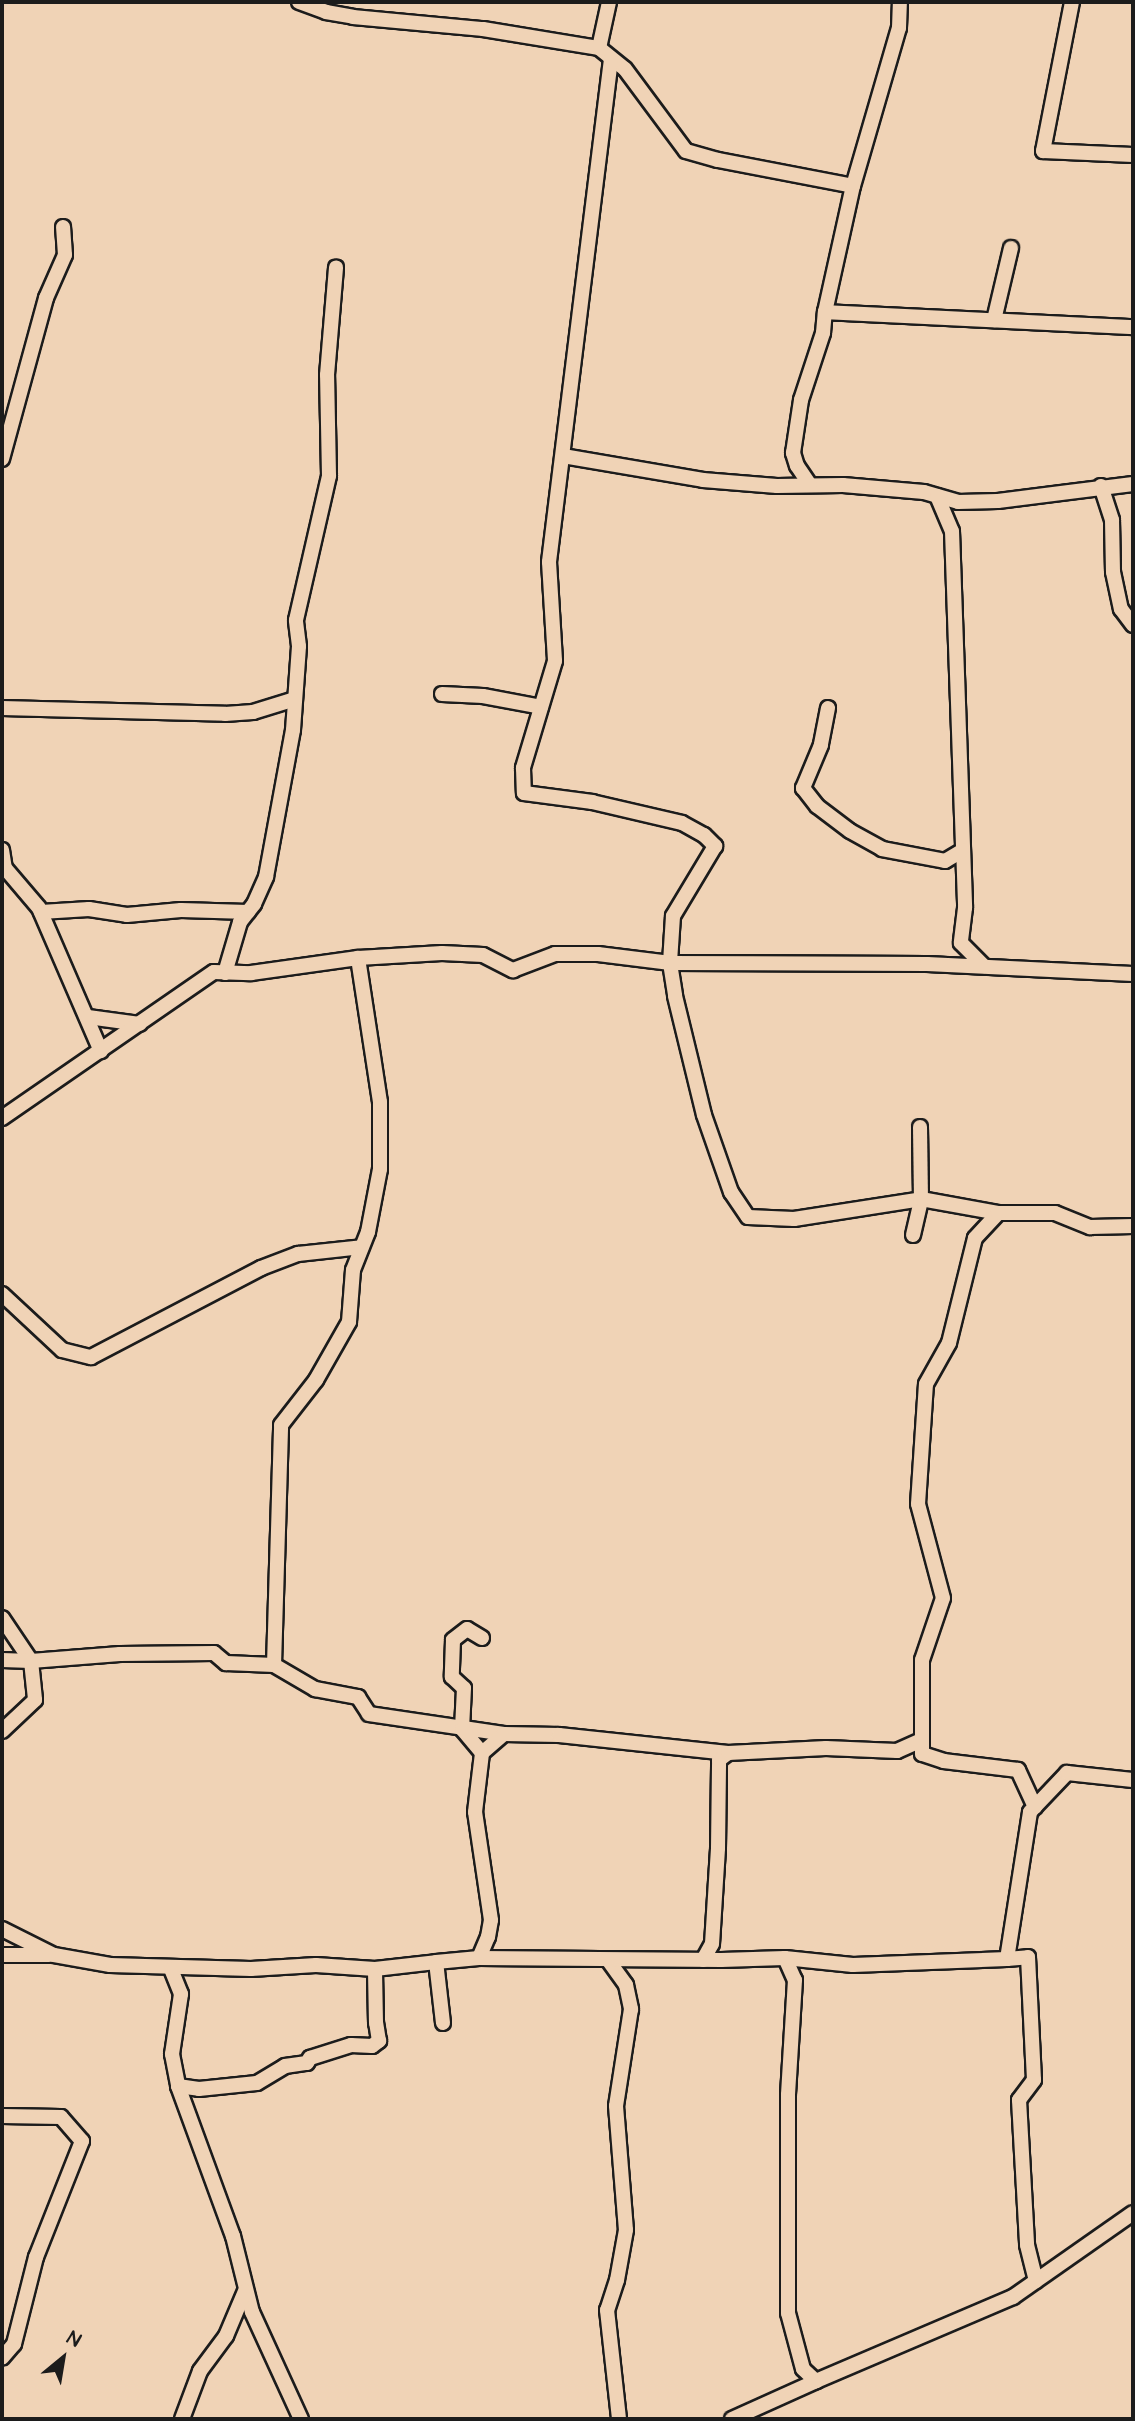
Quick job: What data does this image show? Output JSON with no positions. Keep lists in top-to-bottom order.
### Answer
{
  "north": "top right"
}
